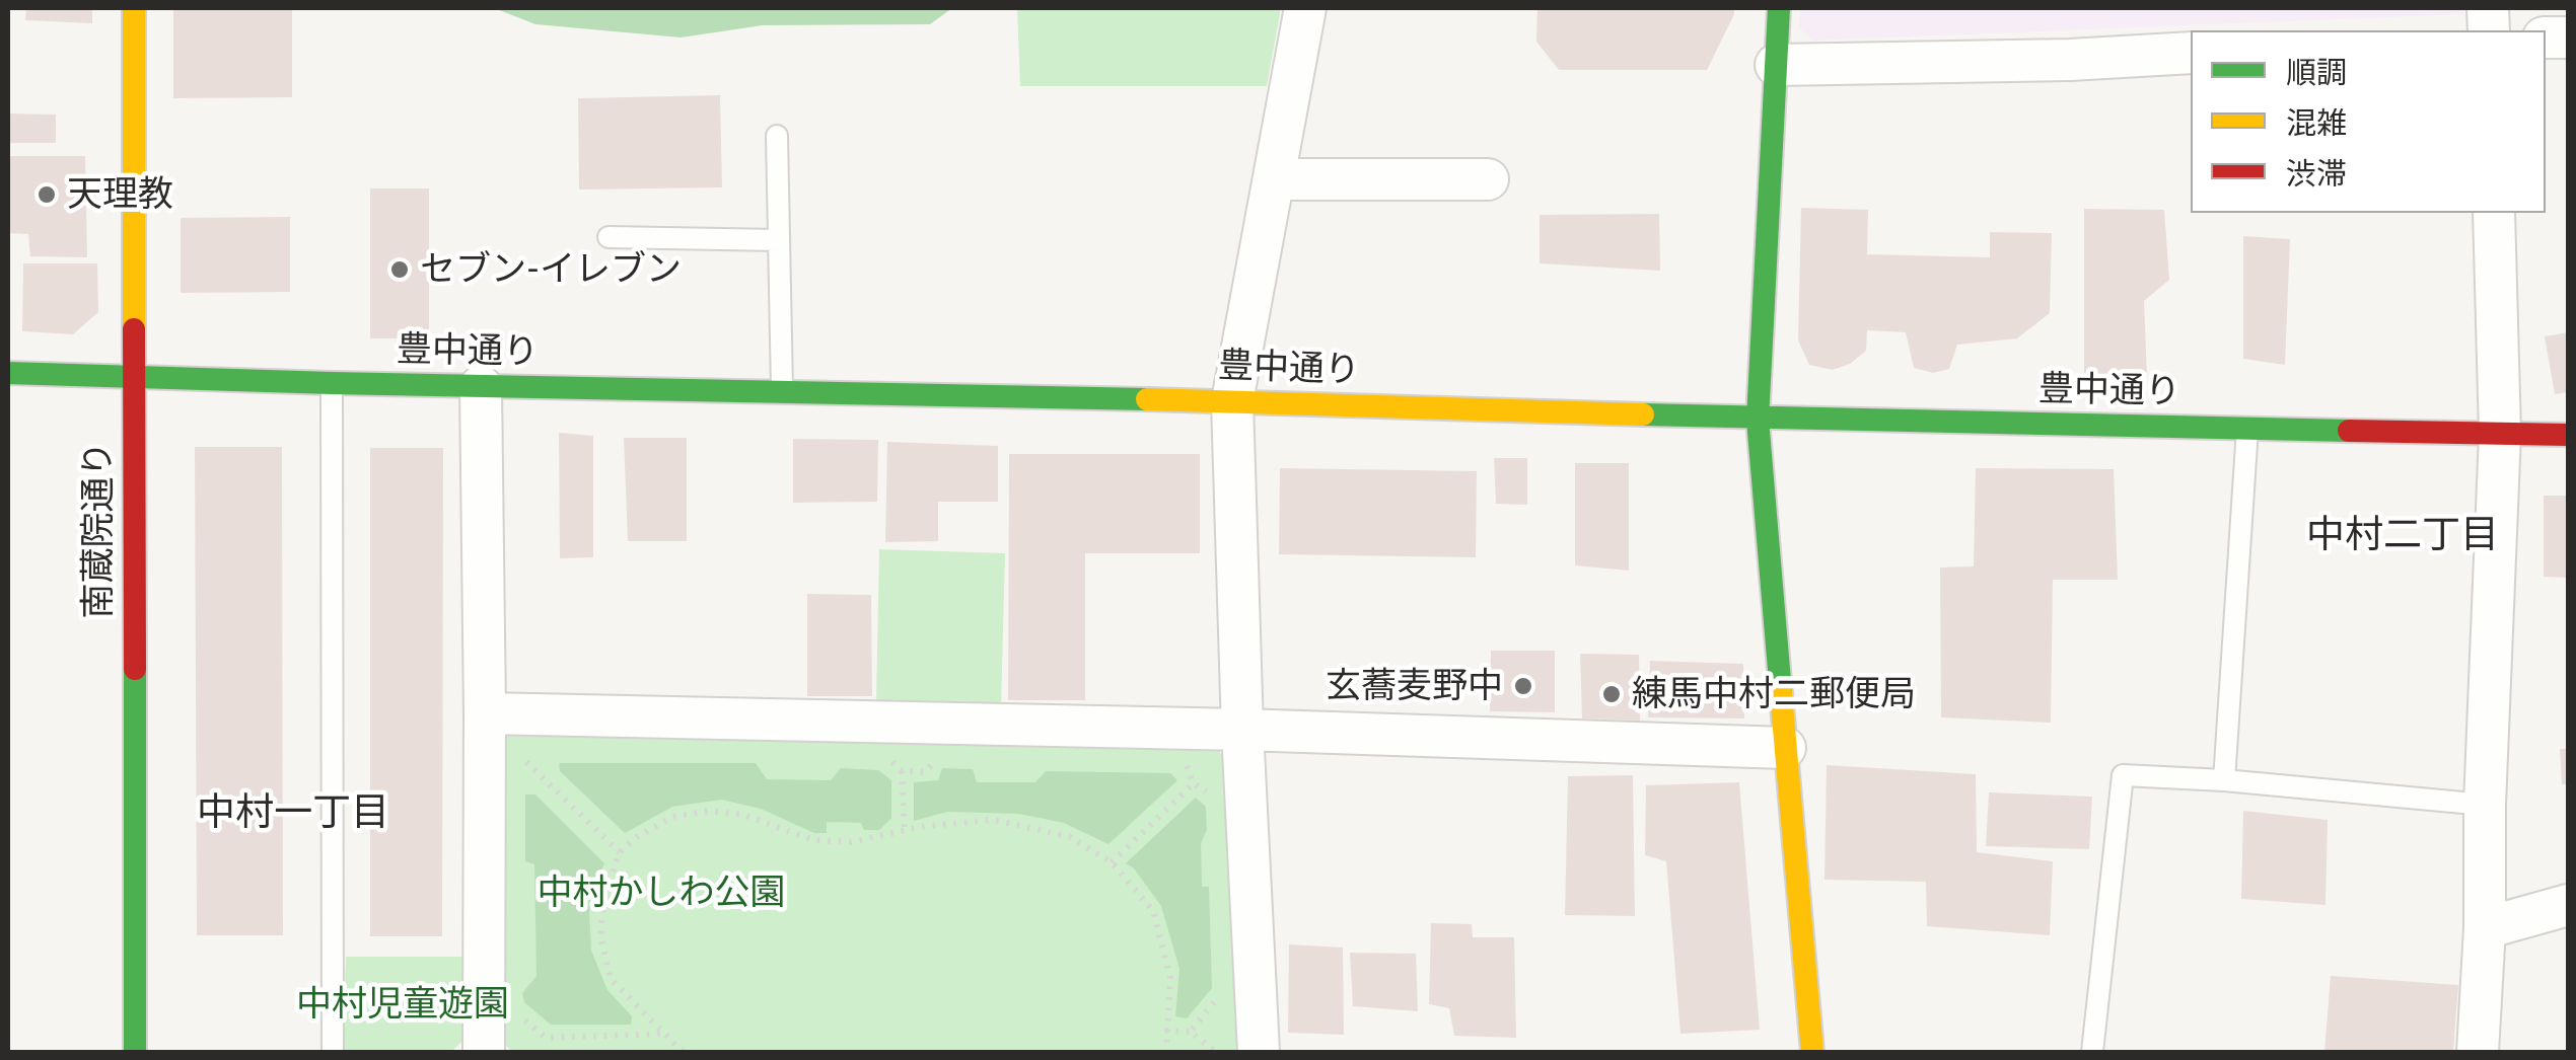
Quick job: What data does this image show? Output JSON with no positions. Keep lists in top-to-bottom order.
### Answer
{
  "streets": {
    "street": ["豊中通り", "南蔵院通り"]
  },
  "crossings": [
    ["豊中通り", "南蔵院通り"]
  ],
  "districts": ["中村二丁目", "中村一丁目"],
  "parks": ["中村かしわ公園", "中村児童遊園"],
  "places": [
    "天理教",
    "セブン-イレブン",
    "玄蕎麦野中",
    "練馬中村二郵便局"
  ],
  "legend": ["順調", "混雑", "渋滞"]
}
